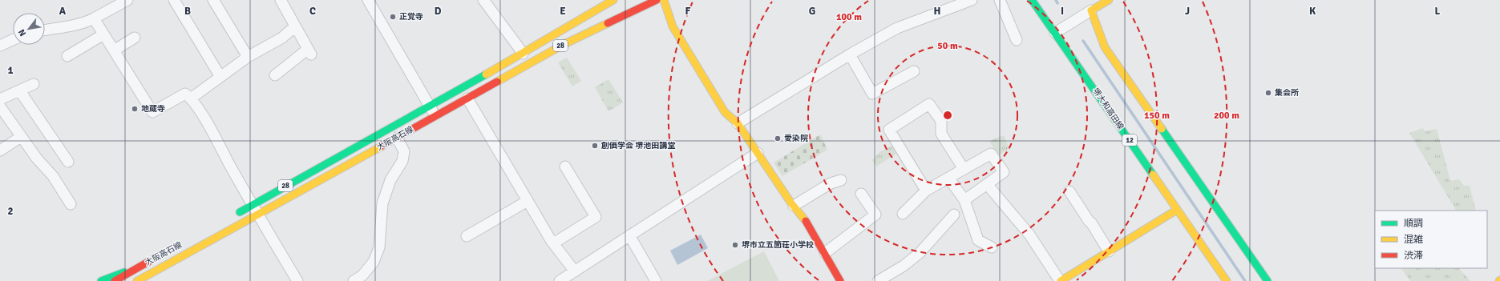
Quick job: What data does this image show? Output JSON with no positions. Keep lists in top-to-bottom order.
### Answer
{
  "streets": {
    "main road": [
      "28",
      "堺大和高田線",
      "大阪高石線",
      "12"
    ]
  },
  "places": [
    "正覚寺",
    "集会所",
    "地蔵寺",
    "愛染院",
    "創価学会 堺池田講堂",
    "堺市立五箇荘小学校"
  ],
  "legend": ["順調", "混雑", "渋滞"],
  "north": "bottom left",
  "grid": {
    "columns": [
      "A",
      "B",
      "C",
      "D",
      "E",
      "F",
      "G",
      "H",
      "I",
      "J",
      "K",
      "L"
    ],
    "rows": ["1", "2"]
  },
  "rings": [
    "100 m",
    "50 m",
    "150 m",
    "200 m"
  ]
}
